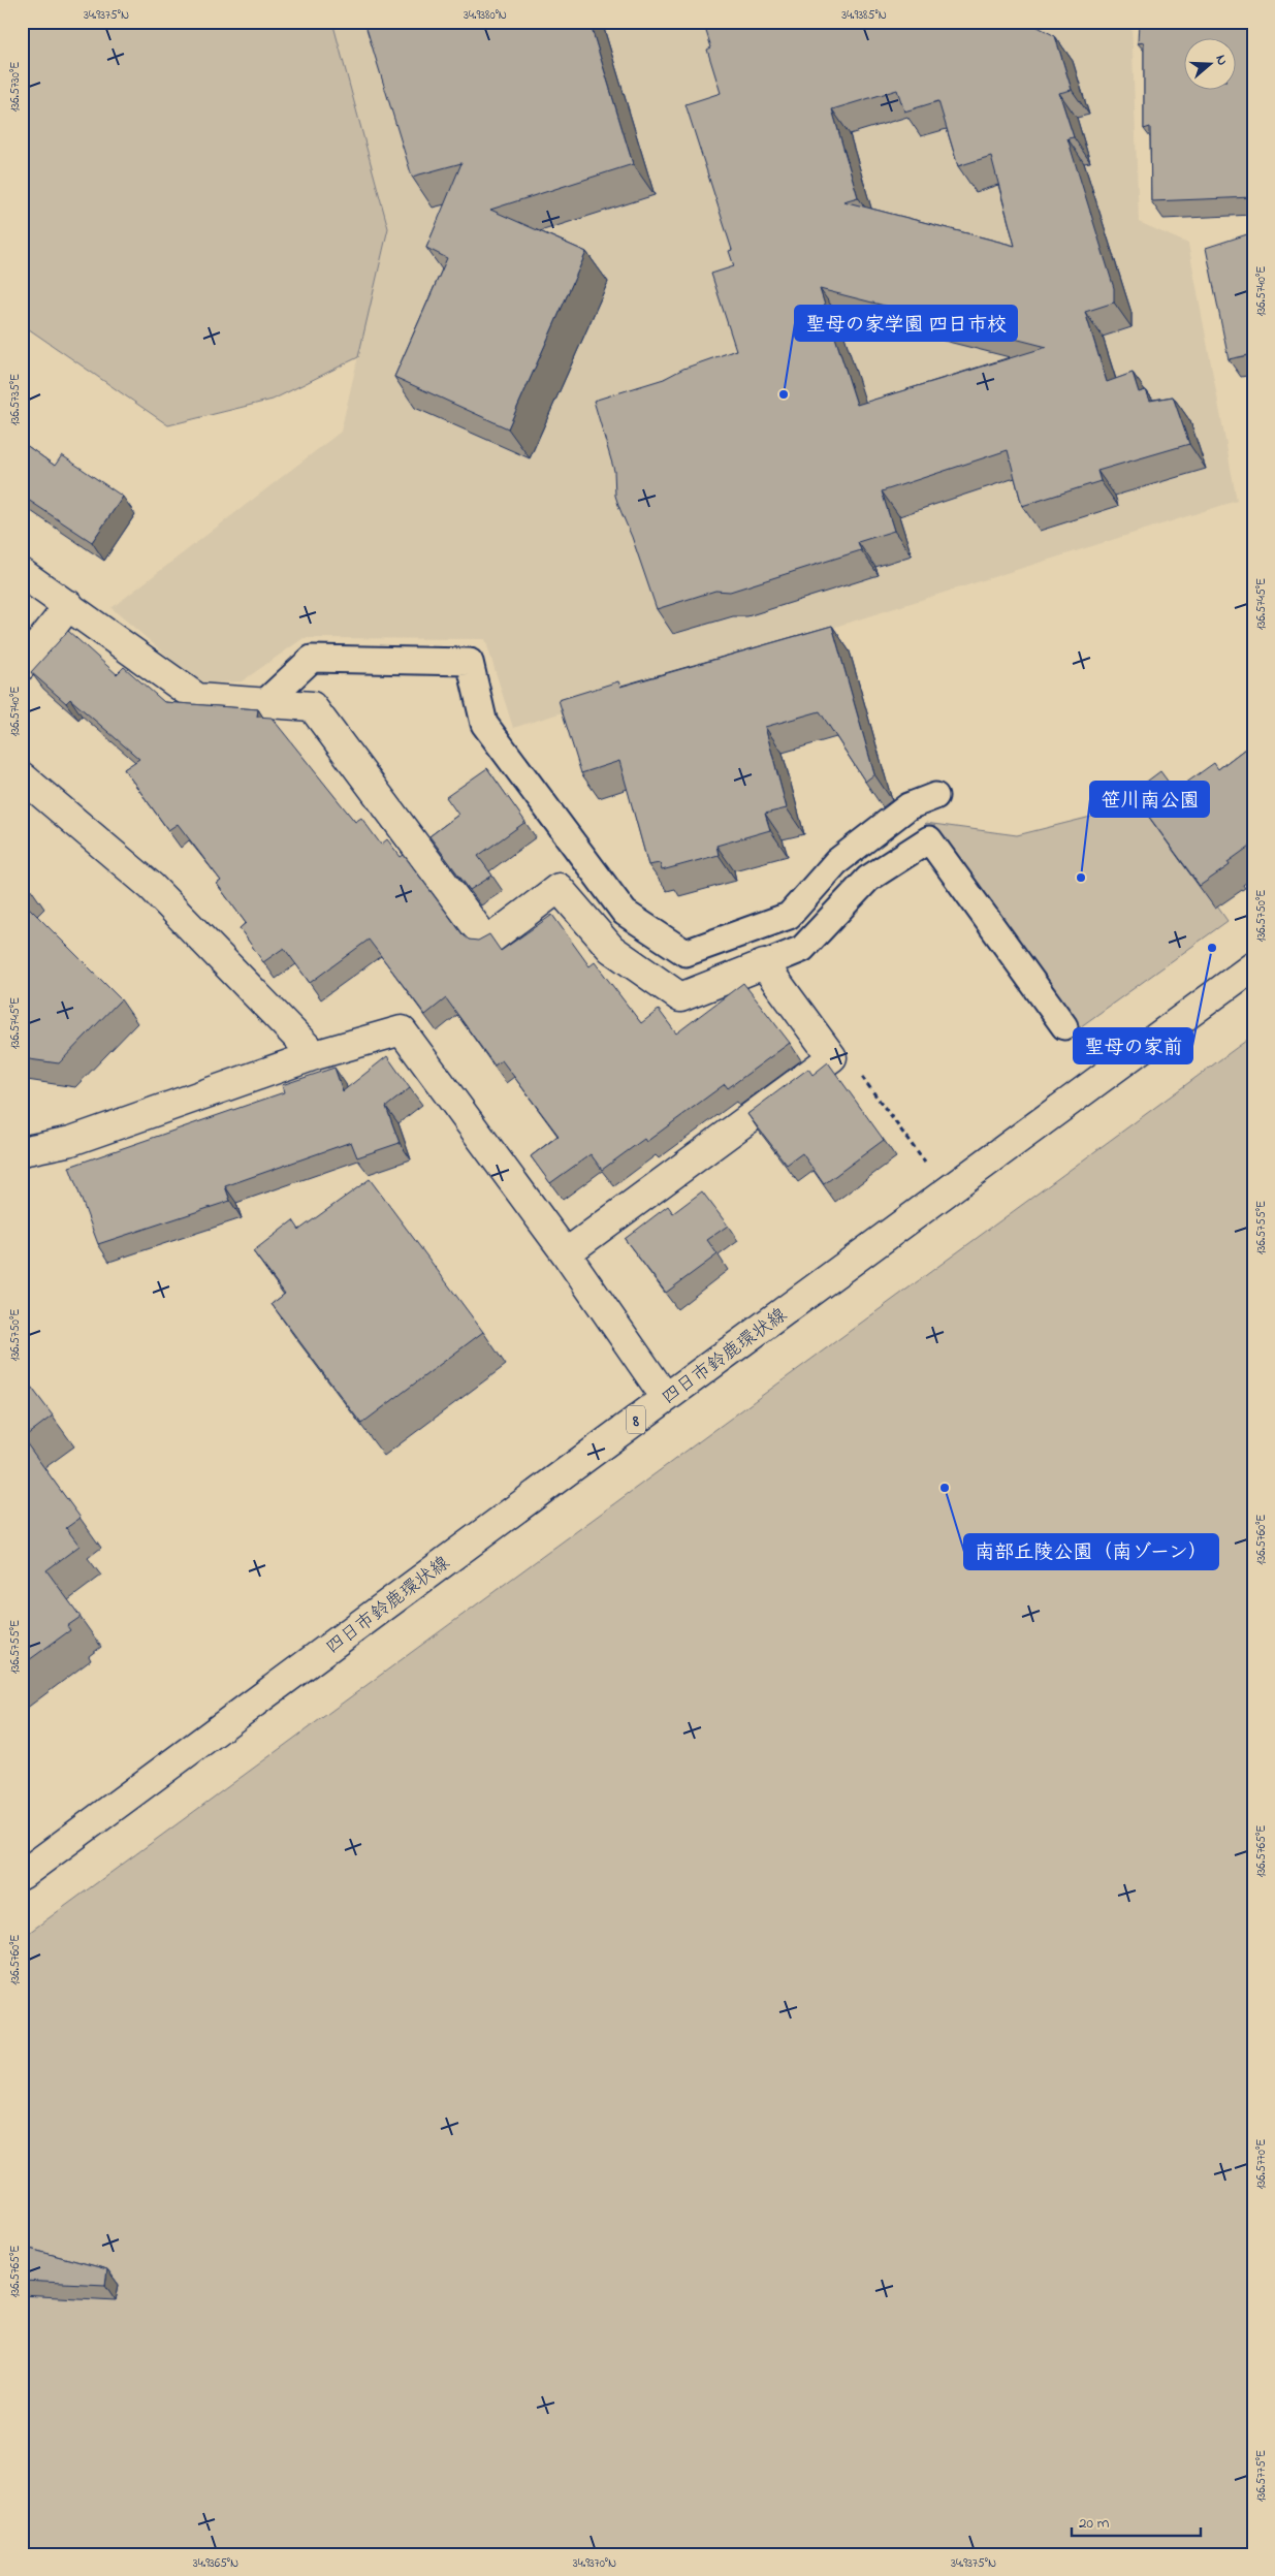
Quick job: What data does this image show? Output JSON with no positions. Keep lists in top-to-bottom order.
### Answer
{
  "streets": {
    "street": ["四日市鈴鹿環状線", "8"]
  },
  "places": [
    "聖母の家学園 四日市校",
    "笹川南公園",
    "聖母の家前",
    "南部丘陵公園（南ゾーン）"
  ],
  "scale_bar": "20 m",
  "north": "right",
  "coordinates": [
    "34.9375°N",
    "34.9380°N",
    "34.9385°N",
    "136.5730°E",
    "136.5740°E",
    "136.5735°E",
    "136.5745°E",
    "136.5750°E",
    "136.5755°E",
    "136.5760°E",
    "136.5765°E",
    "136.5770°E",
    "136.5775°E",
    "34.9365°N",
    "34.9370°N"
  ]
}
